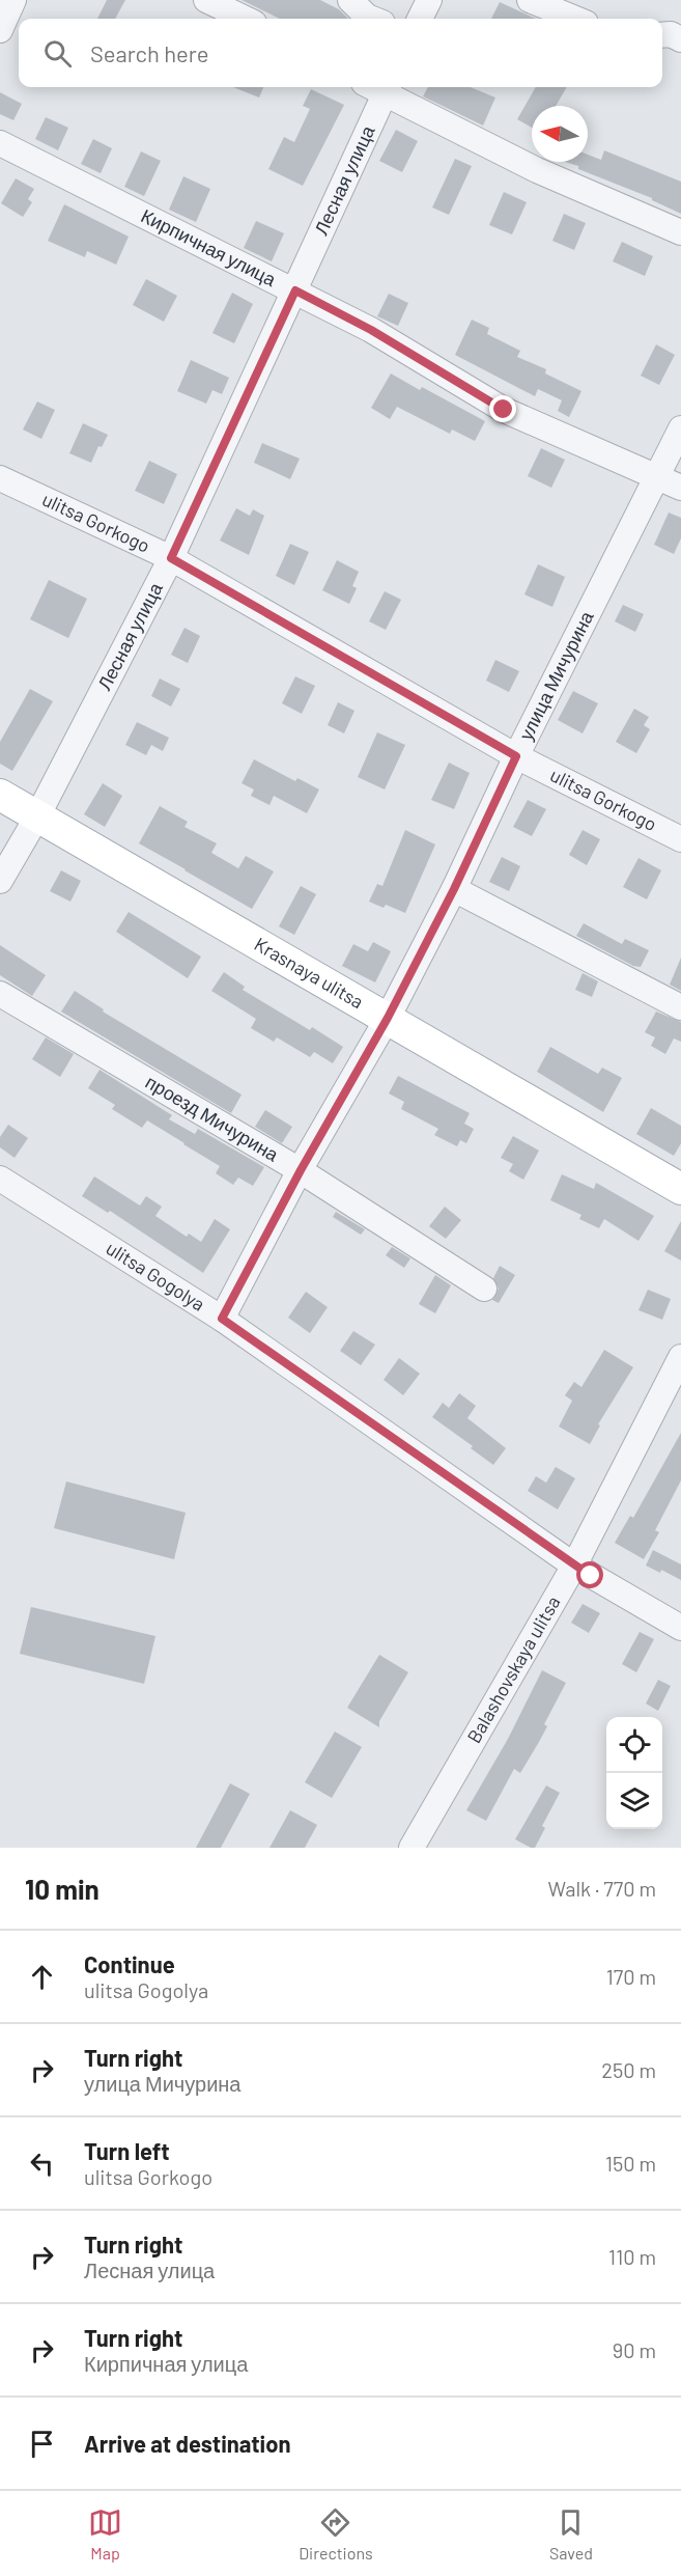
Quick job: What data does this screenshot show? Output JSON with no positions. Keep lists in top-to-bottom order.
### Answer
{
  "streets": {
    "main road": ["Krasnaya ulitsa"],
    "street": [
      "Лесная улица",
      "Кирпичная улица",
      "ulitsa Gorkogo",
      "улица Мичурина",
      "проезд Мичурина",
      "ulitsa Gogolya",
      "Balashovskaya ulitsa"
    ]
  },
  "crossings": [
    ["Лесная улица", "Кирпичная улица"],
    ["Лесная улица", "ulitsa Gorkogo"],
    ["Лесная улица", "Krasnaya ulitsa"],
    ["Кирпичная улица", "улица Мичурина"],
    ["ulitsa Gorkogo", "улица Мичурина"],
    ["улица Мичурина", "Krasnaya ulitsa"],
    ["улица Мичурина", "проезд Мичурина"],
    ["улица Мичурина", "ulitsa Gogolya"],
    ["ulitsa Gogolya", "Balashovskaya ulitsa"]
  ],
  "north": "left",
  "page": {
    "search": "Search here",
    "heading": ["10 min", "Walk · 770 m"],
    "list": [
      ["Continue", "ulitsa Gogolya", "170 m"],
      ["Turn right", "улица Мичурина", "250 m"],
      ["Turn left", "ulitsa Gorkogo", "150 m"],
      ["Turn right", "Лесная улица", "110 m"],
      ["Turn right", "Кирпичная улица", "90 m"],
      "Arrive at destination"
    ],
    "nav": ["Map", "Directions", "Saved"]
  }
}
